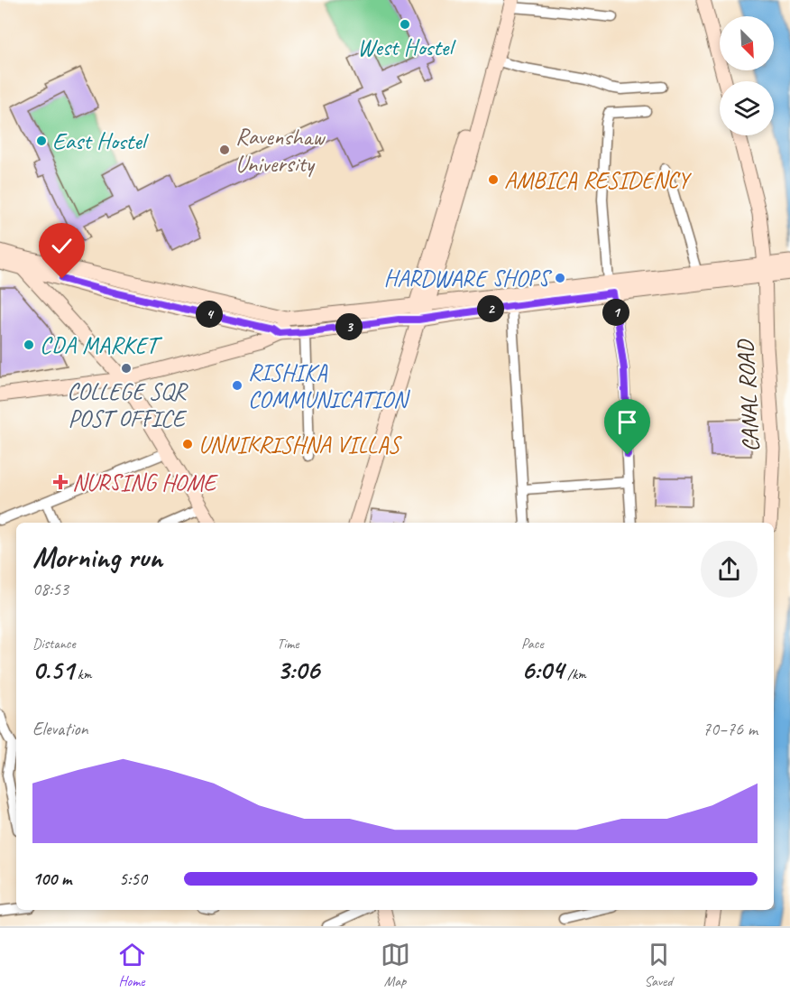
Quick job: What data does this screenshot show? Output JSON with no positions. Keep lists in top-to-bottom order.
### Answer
{
  "streets": {
    "main road": ["CANAL ROAD"]
  },
  "places": {
    "other": [
      "West Hostel",
      "East Hostel",
      "Ravenshaw University",
      "AMBICA RESIDENCY",
      "HARDWARE SHOPS",
      "CDA MARKET",
      "COLLEGE SQR POST OFFICE",
      "RISHIKA COMMUNICATION",
      "UNNIKRISHNA VILLAS"
    ],
    "health": ["NURSING HOME"]
  },
  "north": "bottom right",
  "page": {
    "pins": [
      "2",
      "1",
      "4",
      "3"
    ],
    "heading": ["Morning run", "08:53"],
    "stats": [
      ["Distance", "0.51 km"],
      ["Time", "3:06"],
      ["Pace", "6:04 /km"]
    ],
    "chart": ["Elevation", "70–76 m"],
    "list": [
      {
        "name": "100 m",
        "note": "5:50"
      }
    ],
    "tabs": ["Home", "Map", "Saved"]
  }
}
